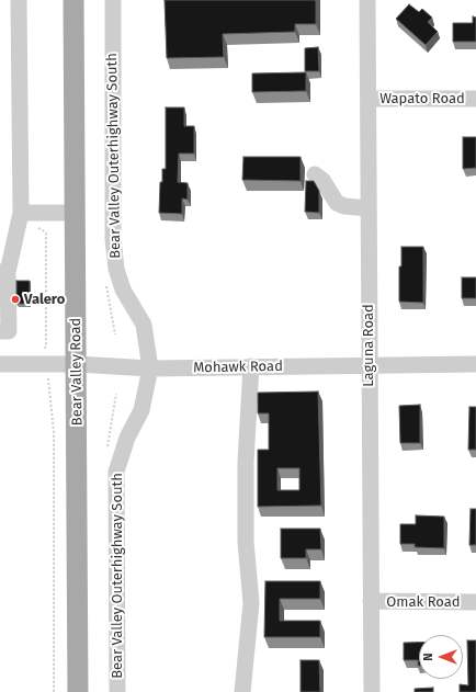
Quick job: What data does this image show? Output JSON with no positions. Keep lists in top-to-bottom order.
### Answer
{
  "streets": {
    "main road": ["Bear Valley Road"],
    "street": [
      "Wapato Road",
      "Bear Valley Outerhighway South",
      "Laguna Road",
      "Mohawk Road",
      "Omak Road"
    ]
  },
  "crossings": [
    ["Wapato Road", "Laguna Road"],
    ["Bear Valley Outerhighway South", "Mohawk Road"],
    ["Laguna Road", "Mohawk Road"],
    ["Laguna Road", "Omak Road"],
    ["Mohawk Road", "Bear Valley Road"]
  ],
  "places": ["Valero"],
  "north": "left"
}
